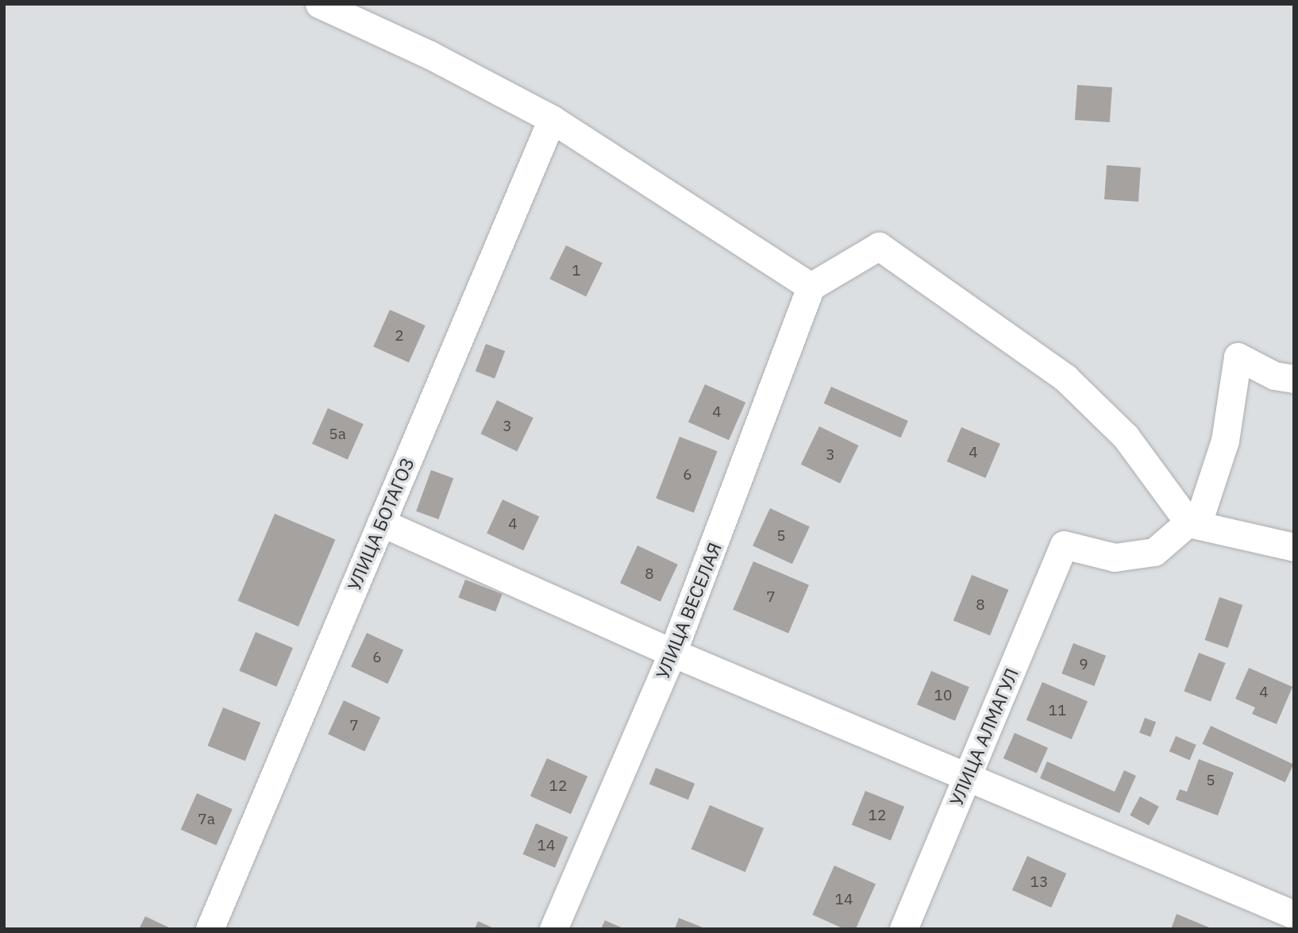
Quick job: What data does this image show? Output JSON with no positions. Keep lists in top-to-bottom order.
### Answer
{
  "streets": {
    "street": ["УЛИЦА БОТАГОЗ", "УЛИЦА ВЕСЕЛАЯ", "УЛИЦА АЛМАГУЛ"]
  },
  "house_numbers": [
    "1",
    "2",
    "4",
    "3",
    "5а",
    "4",
    "3",
    "6",
    "4",
    "5",
    "8",
    "7",
    "8",
    "6",
    "9",
    "4",
    "10",
    "11",
    "7",
    "5",
    "12",
    "12",
    "7а",
    "14",
    "13",
    "14"
  ]
}
